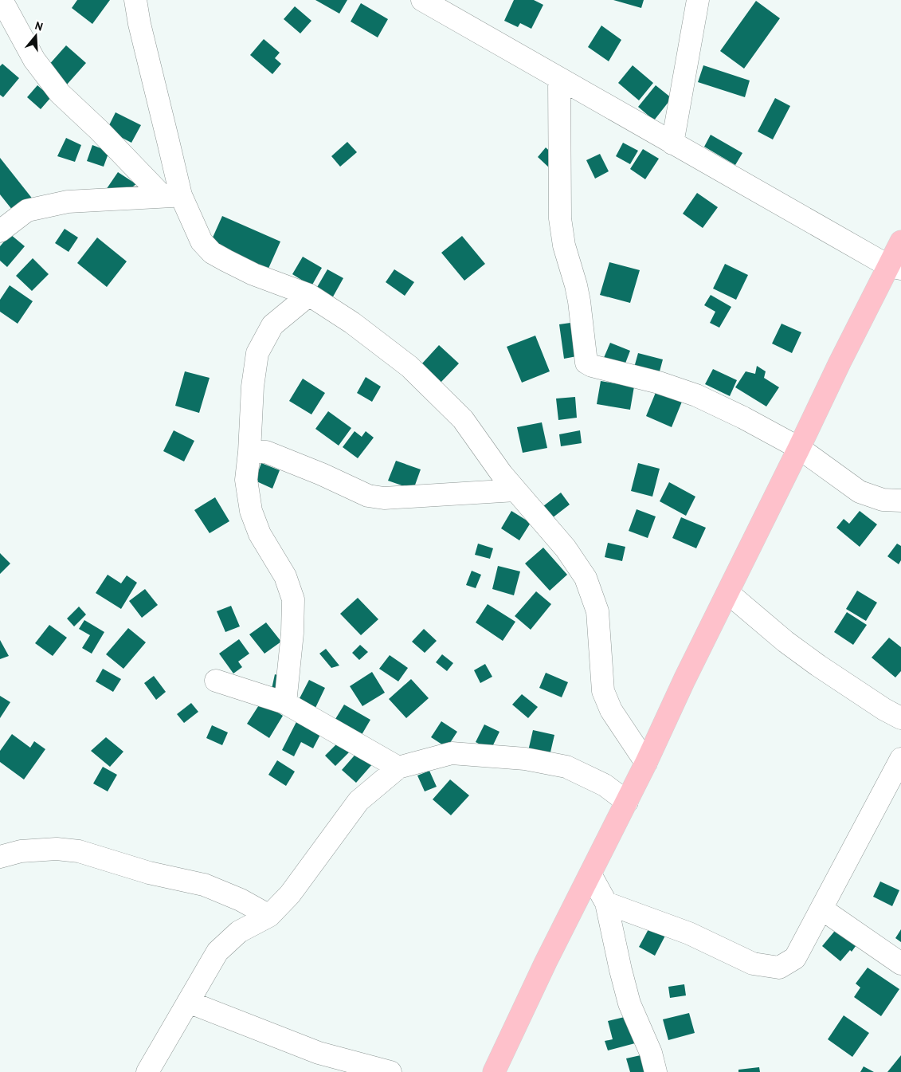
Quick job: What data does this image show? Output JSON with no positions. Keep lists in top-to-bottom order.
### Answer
{
  "north": "top"
}
